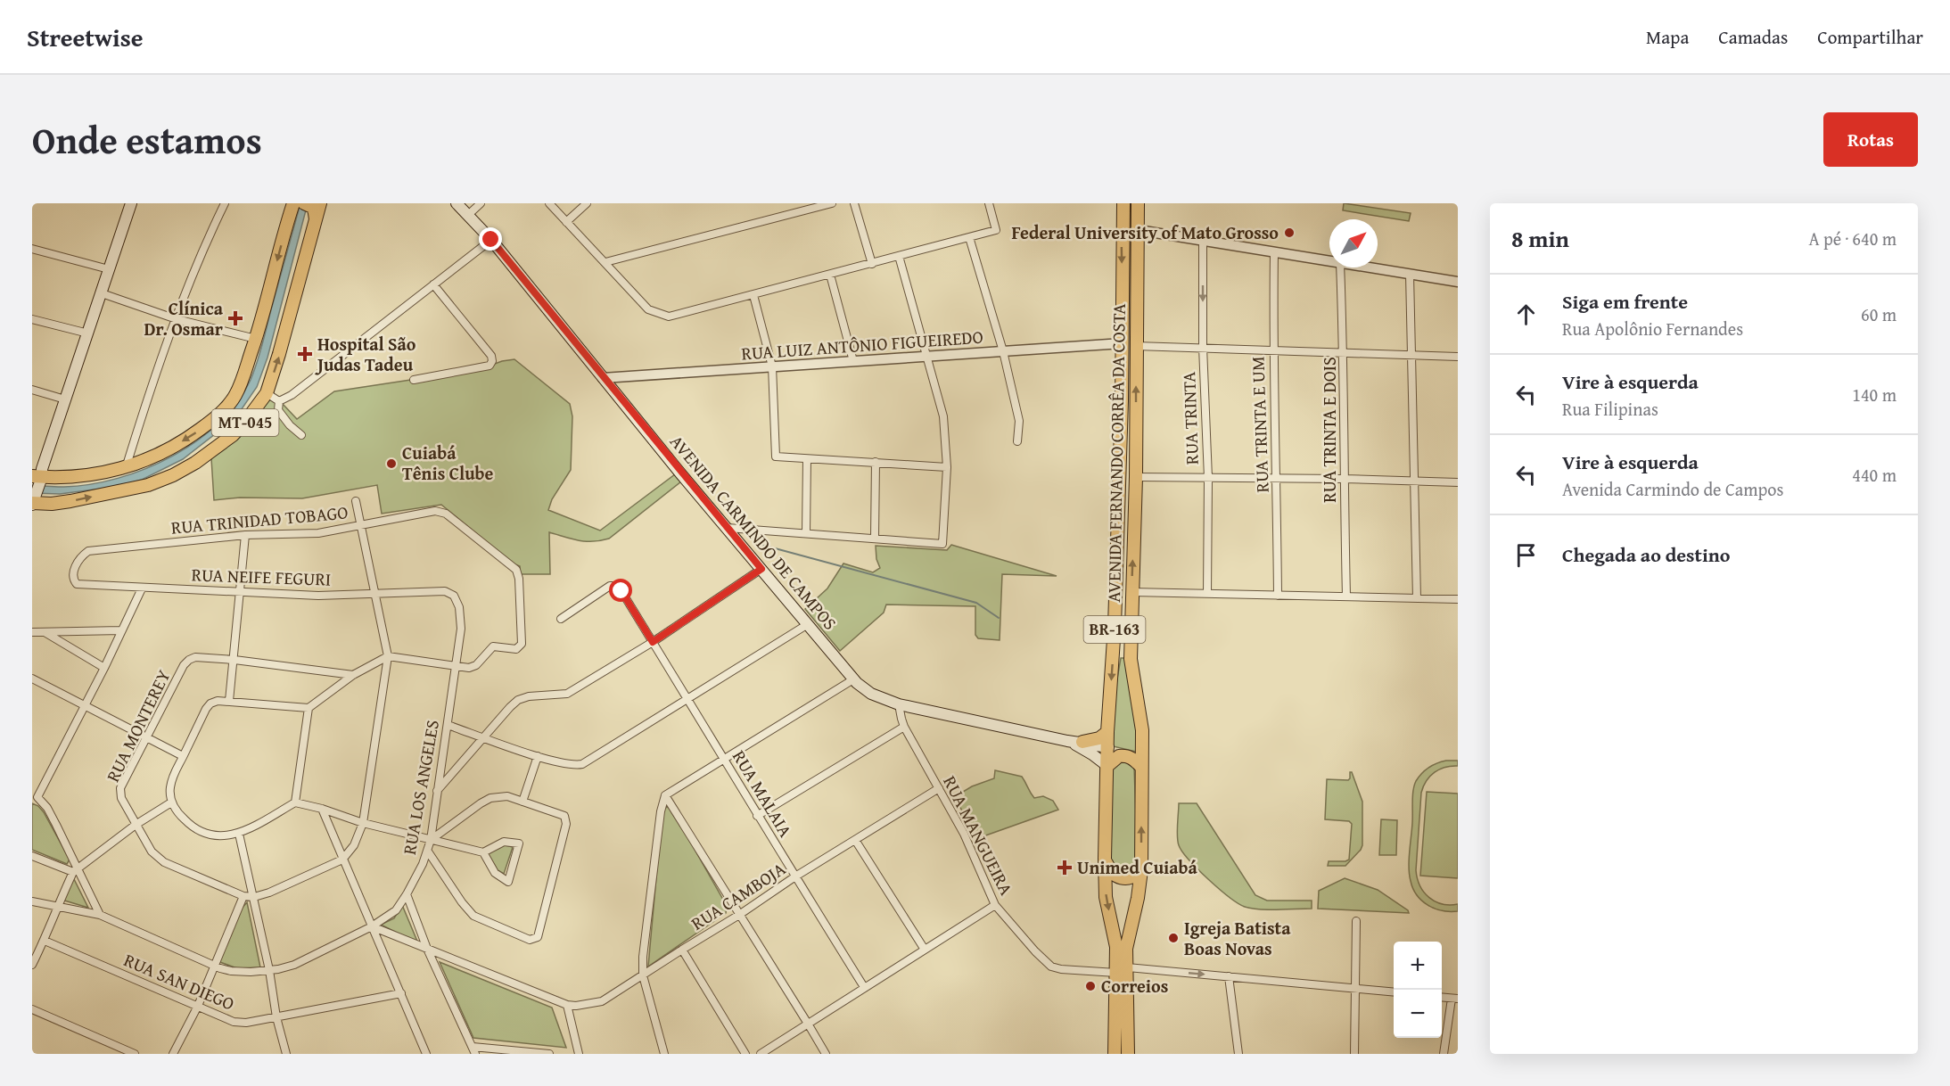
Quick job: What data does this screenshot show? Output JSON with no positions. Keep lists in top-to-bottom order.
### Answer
{
  "streets": {
    "main road": [
      "MT-045",
      "AVENIDA FERNANDO CORRÊA DA COSTA",
      "AVENIDA CARMINDO DE CAMPOS",
      "BR-163"
    ],
    "street": [
      "RUA LUIZ ANTÔNIO FIGUEIREDO",
      "RUA TRINTA",
      "RUA TRINTA E UM",
      "RUA TRINTA E DOIS",
      "RUA TRINIDAD TOBAGO",
      "RUA NEIFE FEGURI",
      "RUA MONTEREY",
      "RUA LOS ANGELES",
      "RUA MALAIA",
      "RUA MANGUEIRA",
      "RUA CAMBOJA",
      "RUA SAN DIEGO"
    ]
  },
  "crossings": [
    ["RUA LUIZ ANTÔNIO FIGUEIREDO", "AVENIDA FERNANDO CORRÊA DA COSTA"],
    ["RUA LUIZ ANTÔNIO FIGUEIREDO", "AVENIDA CARMINDO DE CAMPOS"],
    ["AVENIDA FERNANDO CORRÊA DA COSTA", "AVENIDA CARMINDO DE CAMPOS"],
    ["AVENIDA FERNANDO CORRÊA DA COSTA", "RUA MANGUEIRA"],
    ["RUA TRINIDAD TOBAGO", "RUA NEIFE FEGURI"],
    ["RUA TRINIDAD TOBAGO", "RUA LOS ANGELES"],
    ["AVENIDA CARMINDO DE CAMPOS", "RUA MANGUEIRA"],
    ["RUA NEIFE FEGURI", "RUA LOS ANGELES"],
    ["RUA LOS ANGELES", "RUA CAMBOJA"],
    ["RUA MALAIA", "RUA CAMBOJA"],
    ["RUA MANGUEIRA", "RUA CAMBOJA"]
  ],
  "places": {
    "other": [
      "Federal University of Mato Grosso",
      "Cuiabá Tênis Clube",
      "Igreja Batista Boas Novas",
      "Correios"
    ],
    "health": ["Clínica Dr. Osmar", "Hospital São Judas Tadeu", "Unimed Cuiabá"]
  },
  "north": "top right",
  "page": {
    "header": "Streetwise",
    "nav": ["Mapa", "Camadas", "Compartilhar"],
    "title": "Onde estamos",
    "buttons": "Rotas",
    "heading": ["8 min", "A pé · 640 m"],
    "list": [
      ["Siga em frente", "Rua Apolônio Fernandes", "60 m"],
      ["Vire à esquerda", "Rua Filipinas", "140 m"],
      ["Vire à esquerda", "Avenida Carmindo de Campos", "440 m"],
      "Chegada ao destino"
    ],
    "map_buttons": ["+", "−"]
  }
}
